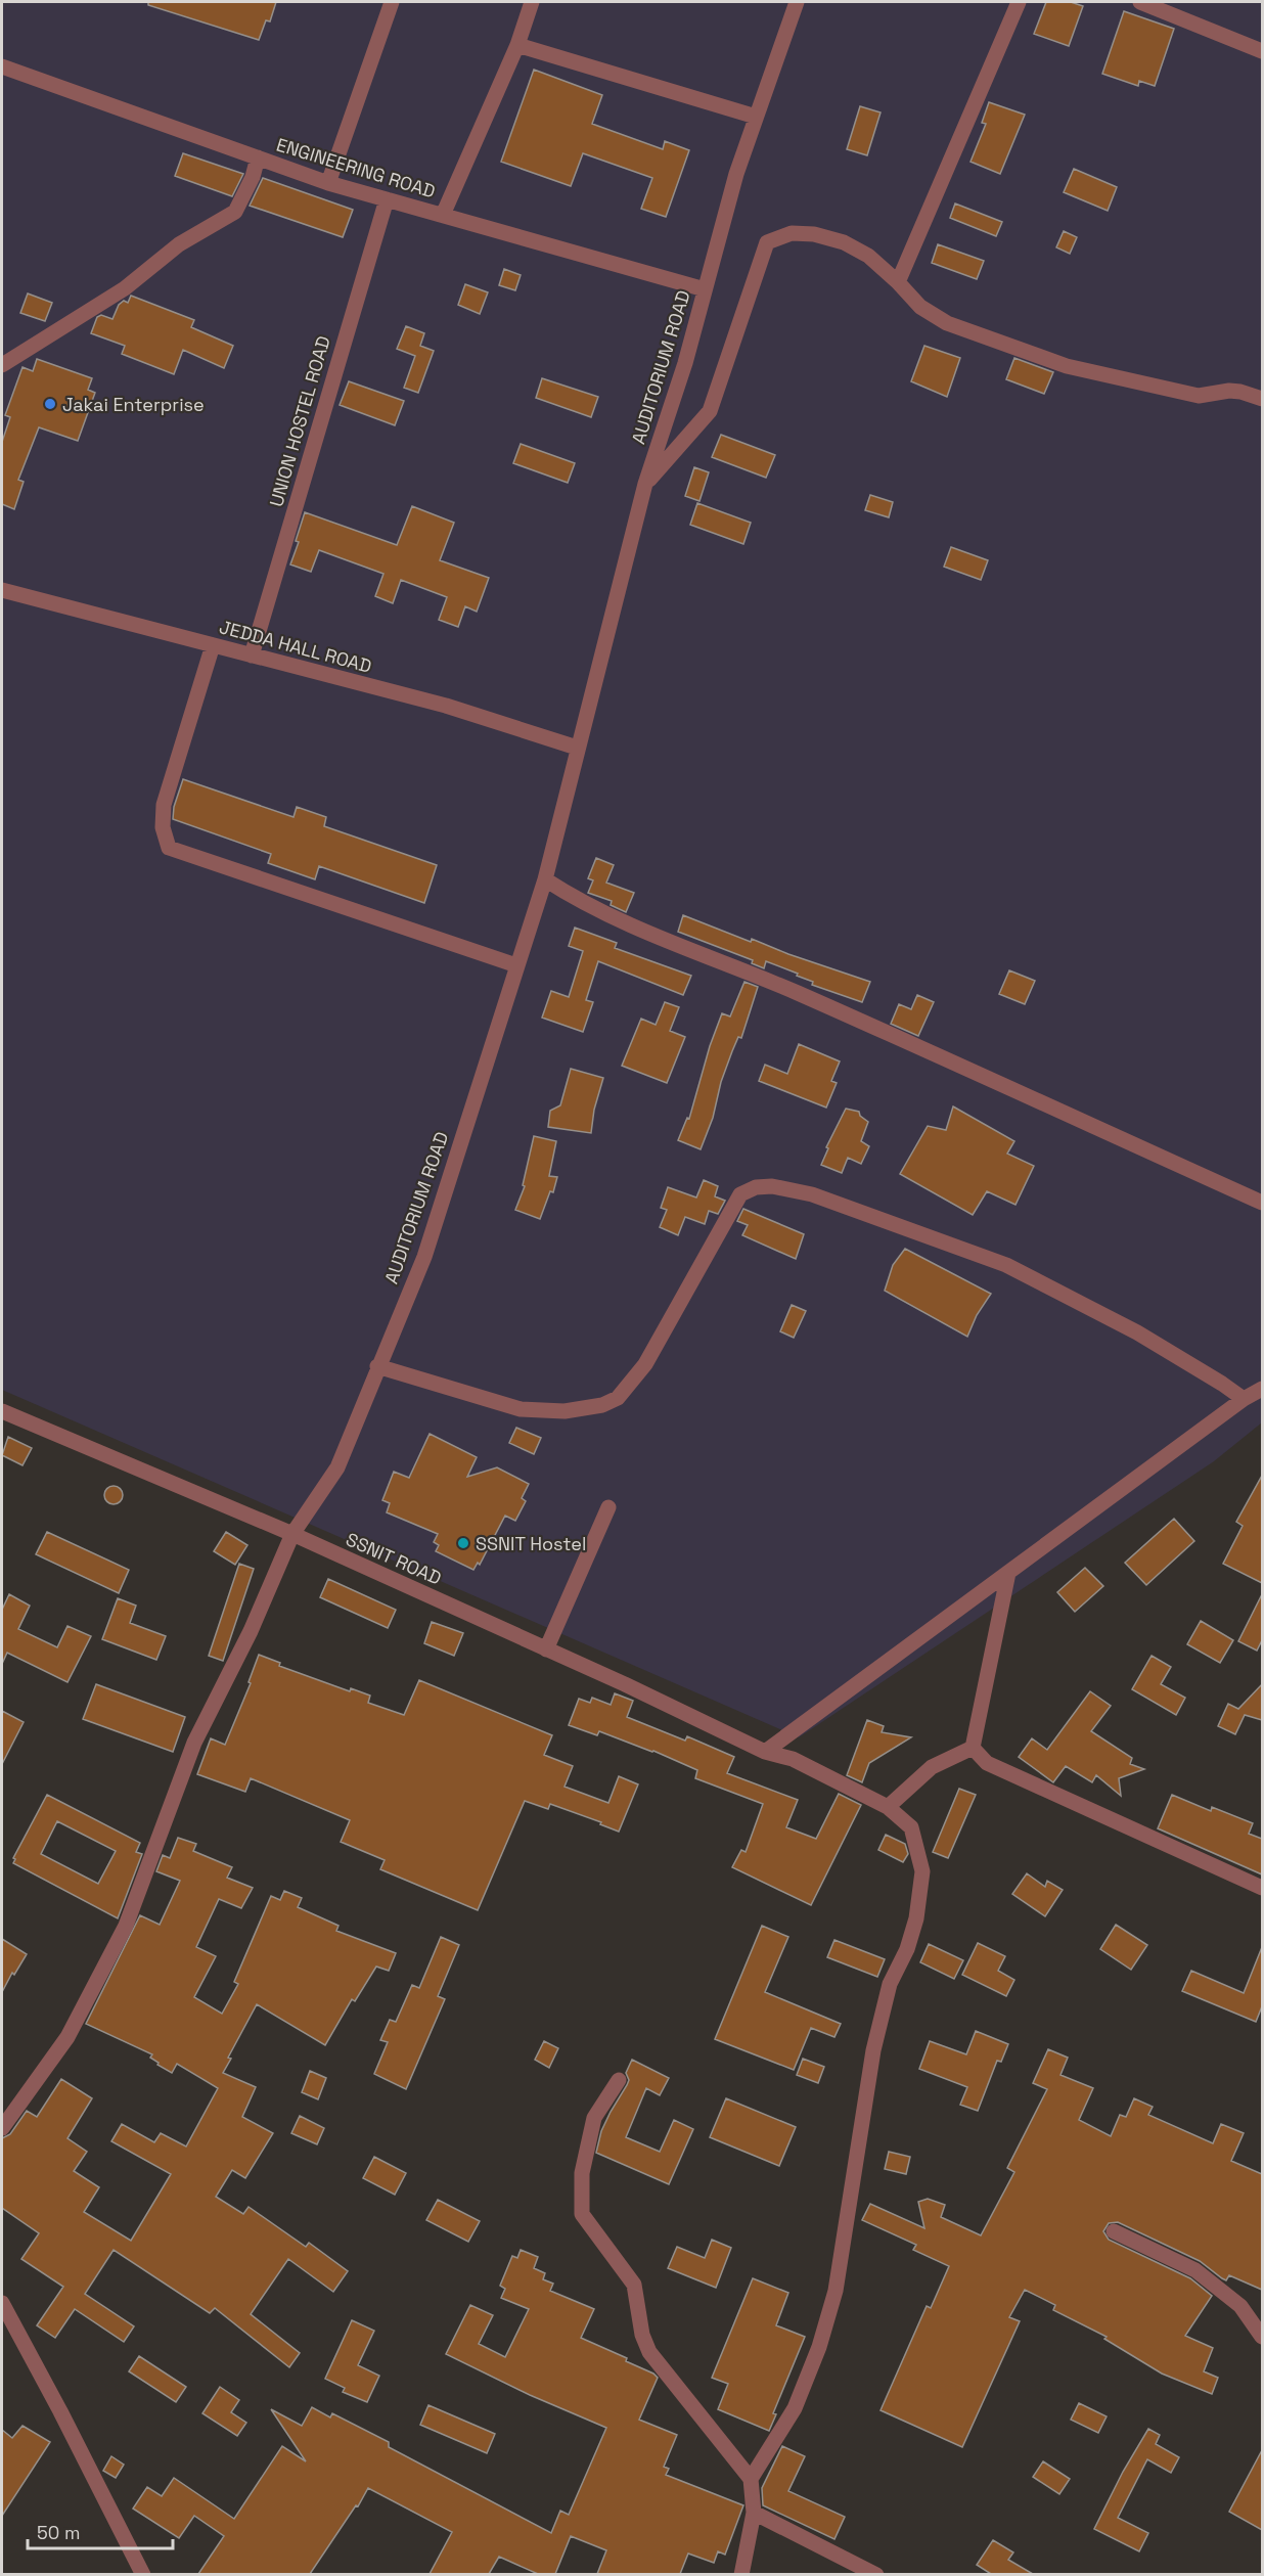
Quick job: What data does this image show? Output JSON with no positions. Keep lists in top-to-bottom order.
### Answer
{
  "streets": {
    "street": [
      "ENGINEERING ROAD",
      "AUDITORIUM ROAD",
      "UNION HOSTEL ROAD",
      "JEDDA HALL ROAD",
      "SSNIT ROAD"
    ]
  },
  "crossings": [
    ["ENGINEERING ROAD", "AUDITORIUM ROAD"],
    ["ENGINEERING ROAD", "UNION HOSTEL ROAD"],
    ["AUDITORIUM ROAD", "JEDDA HALL ROAD"],
    ["AUDITORIUM ROAD", "SSNIT ROAD"],
    ["UNION HOSTEL ROAD", "JEDDA HALL ROAD"]
  ],
  "places": ["Jakai Enterprise", "SSNIT Hostel"],
  "scale_bar": "50 m"
}
